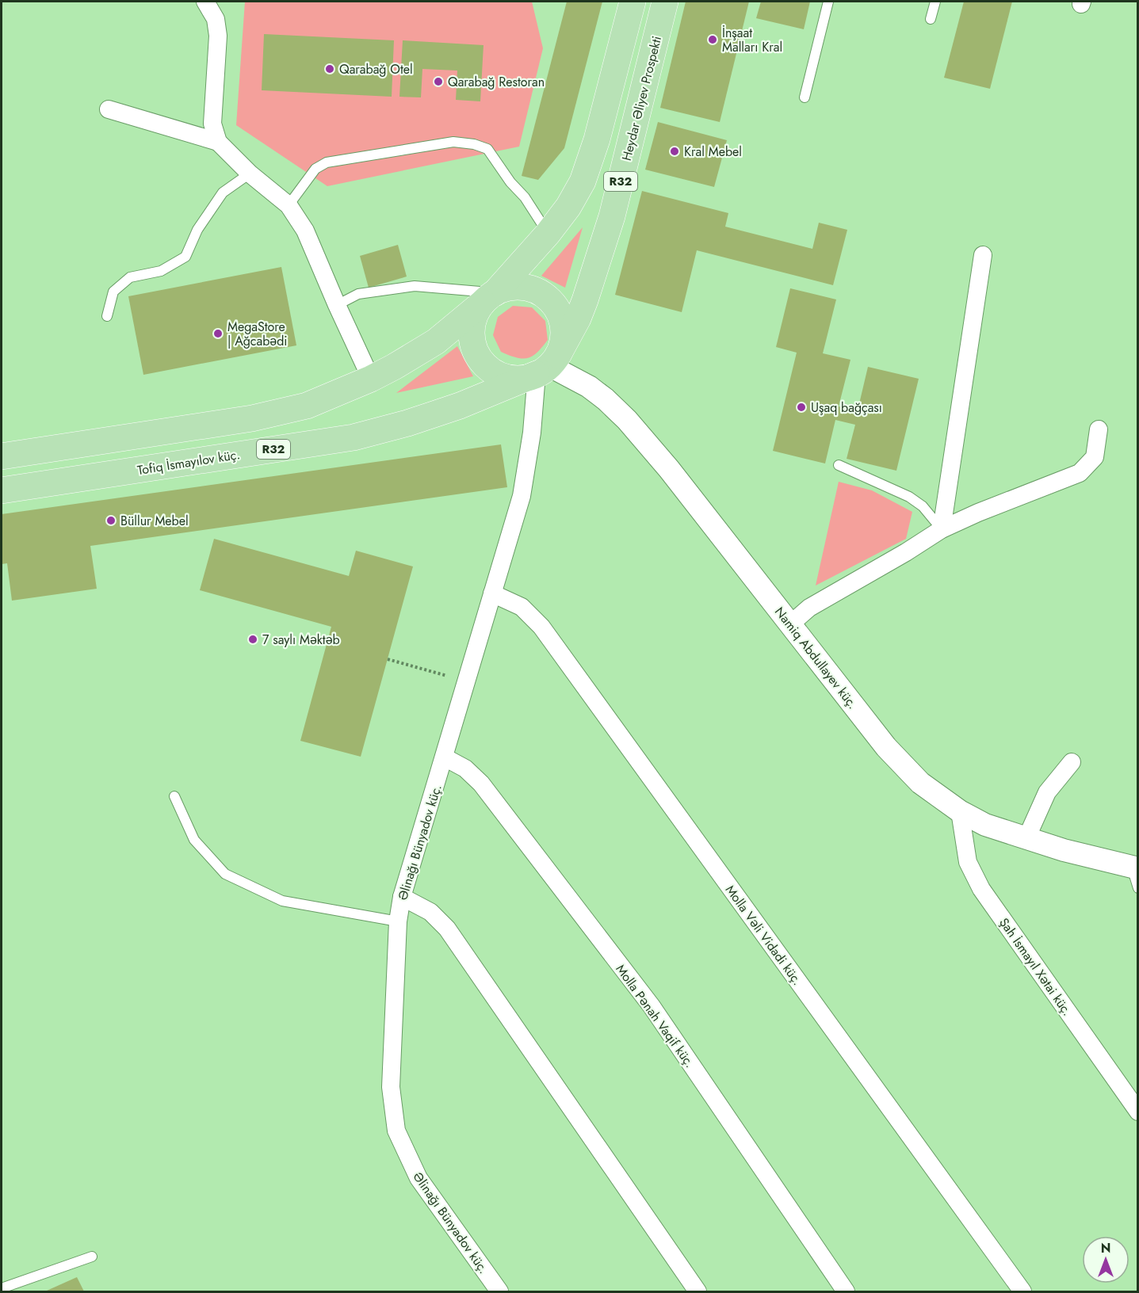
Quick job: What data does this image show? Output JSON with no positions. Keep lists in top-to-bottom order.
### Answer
{
  "streets": {
    "main road": ["Heydar Əliyev Prospekti", "R32", "Tofiq İsmayılov küç."],
    "street": [
      "Namiq Abdullayev küç.",
      "Əlinağı Bünyadov küç.",
      "Molla Vəli Vidadi küç.",
      "Şah İsmayıl Xətai küç.",
      "Molla Pənah Vaqif küç."
    ]
  },
  "crossings": [
    ["Heydar Əliyev Prospekti", "R32"],
    ["Heydar Əliyev Prospekti", "Tofiq İsmayılov küç."],
    ["Heydar Əliyev Prospekti", "Namiq Abdullayev küç."],
    ["Heydar Əliyev Prospekti", "Əlinağı Bünyadov küç."],
    ["R32", "Tofiq İsmayılov küç."],
    ["R32", "Namiq Abdullayev küç."],
    ["R32", "Əlinağı Bünyadov küç."],
    ["Tofiq İsmayılov küç.", "Namiq Abdullayev küç."],
    ["Tofiq İsmayılov küç.", "Əlinağı Bünyadov küç."],
    ["Namiq Abdullayev küç.", "Əlinağı Bünyadov küç."],
    ["Namiq Abdullayev küç.", "Şah İsmayıl Xətai küç."],
    ["Əlinağı Bünyadov küç.", "Molla Vəli Vidadi küç."],
    ["Əlinağı Bünyadov küç.", "Molla Pənah Vaqif küç."]
  ],
  "places": [
    "İnşaat Malları Kral",
    "Qarabağ Otel",
    "Qarabağ Restoran",
    "Kral Mebel",
    "MegaStore | Ağcabədi",
    "Uşaq bağçası",
    "Büllur Mebel",
    "7 saylı Məktəb"
  ],
  "north": "top"
}
